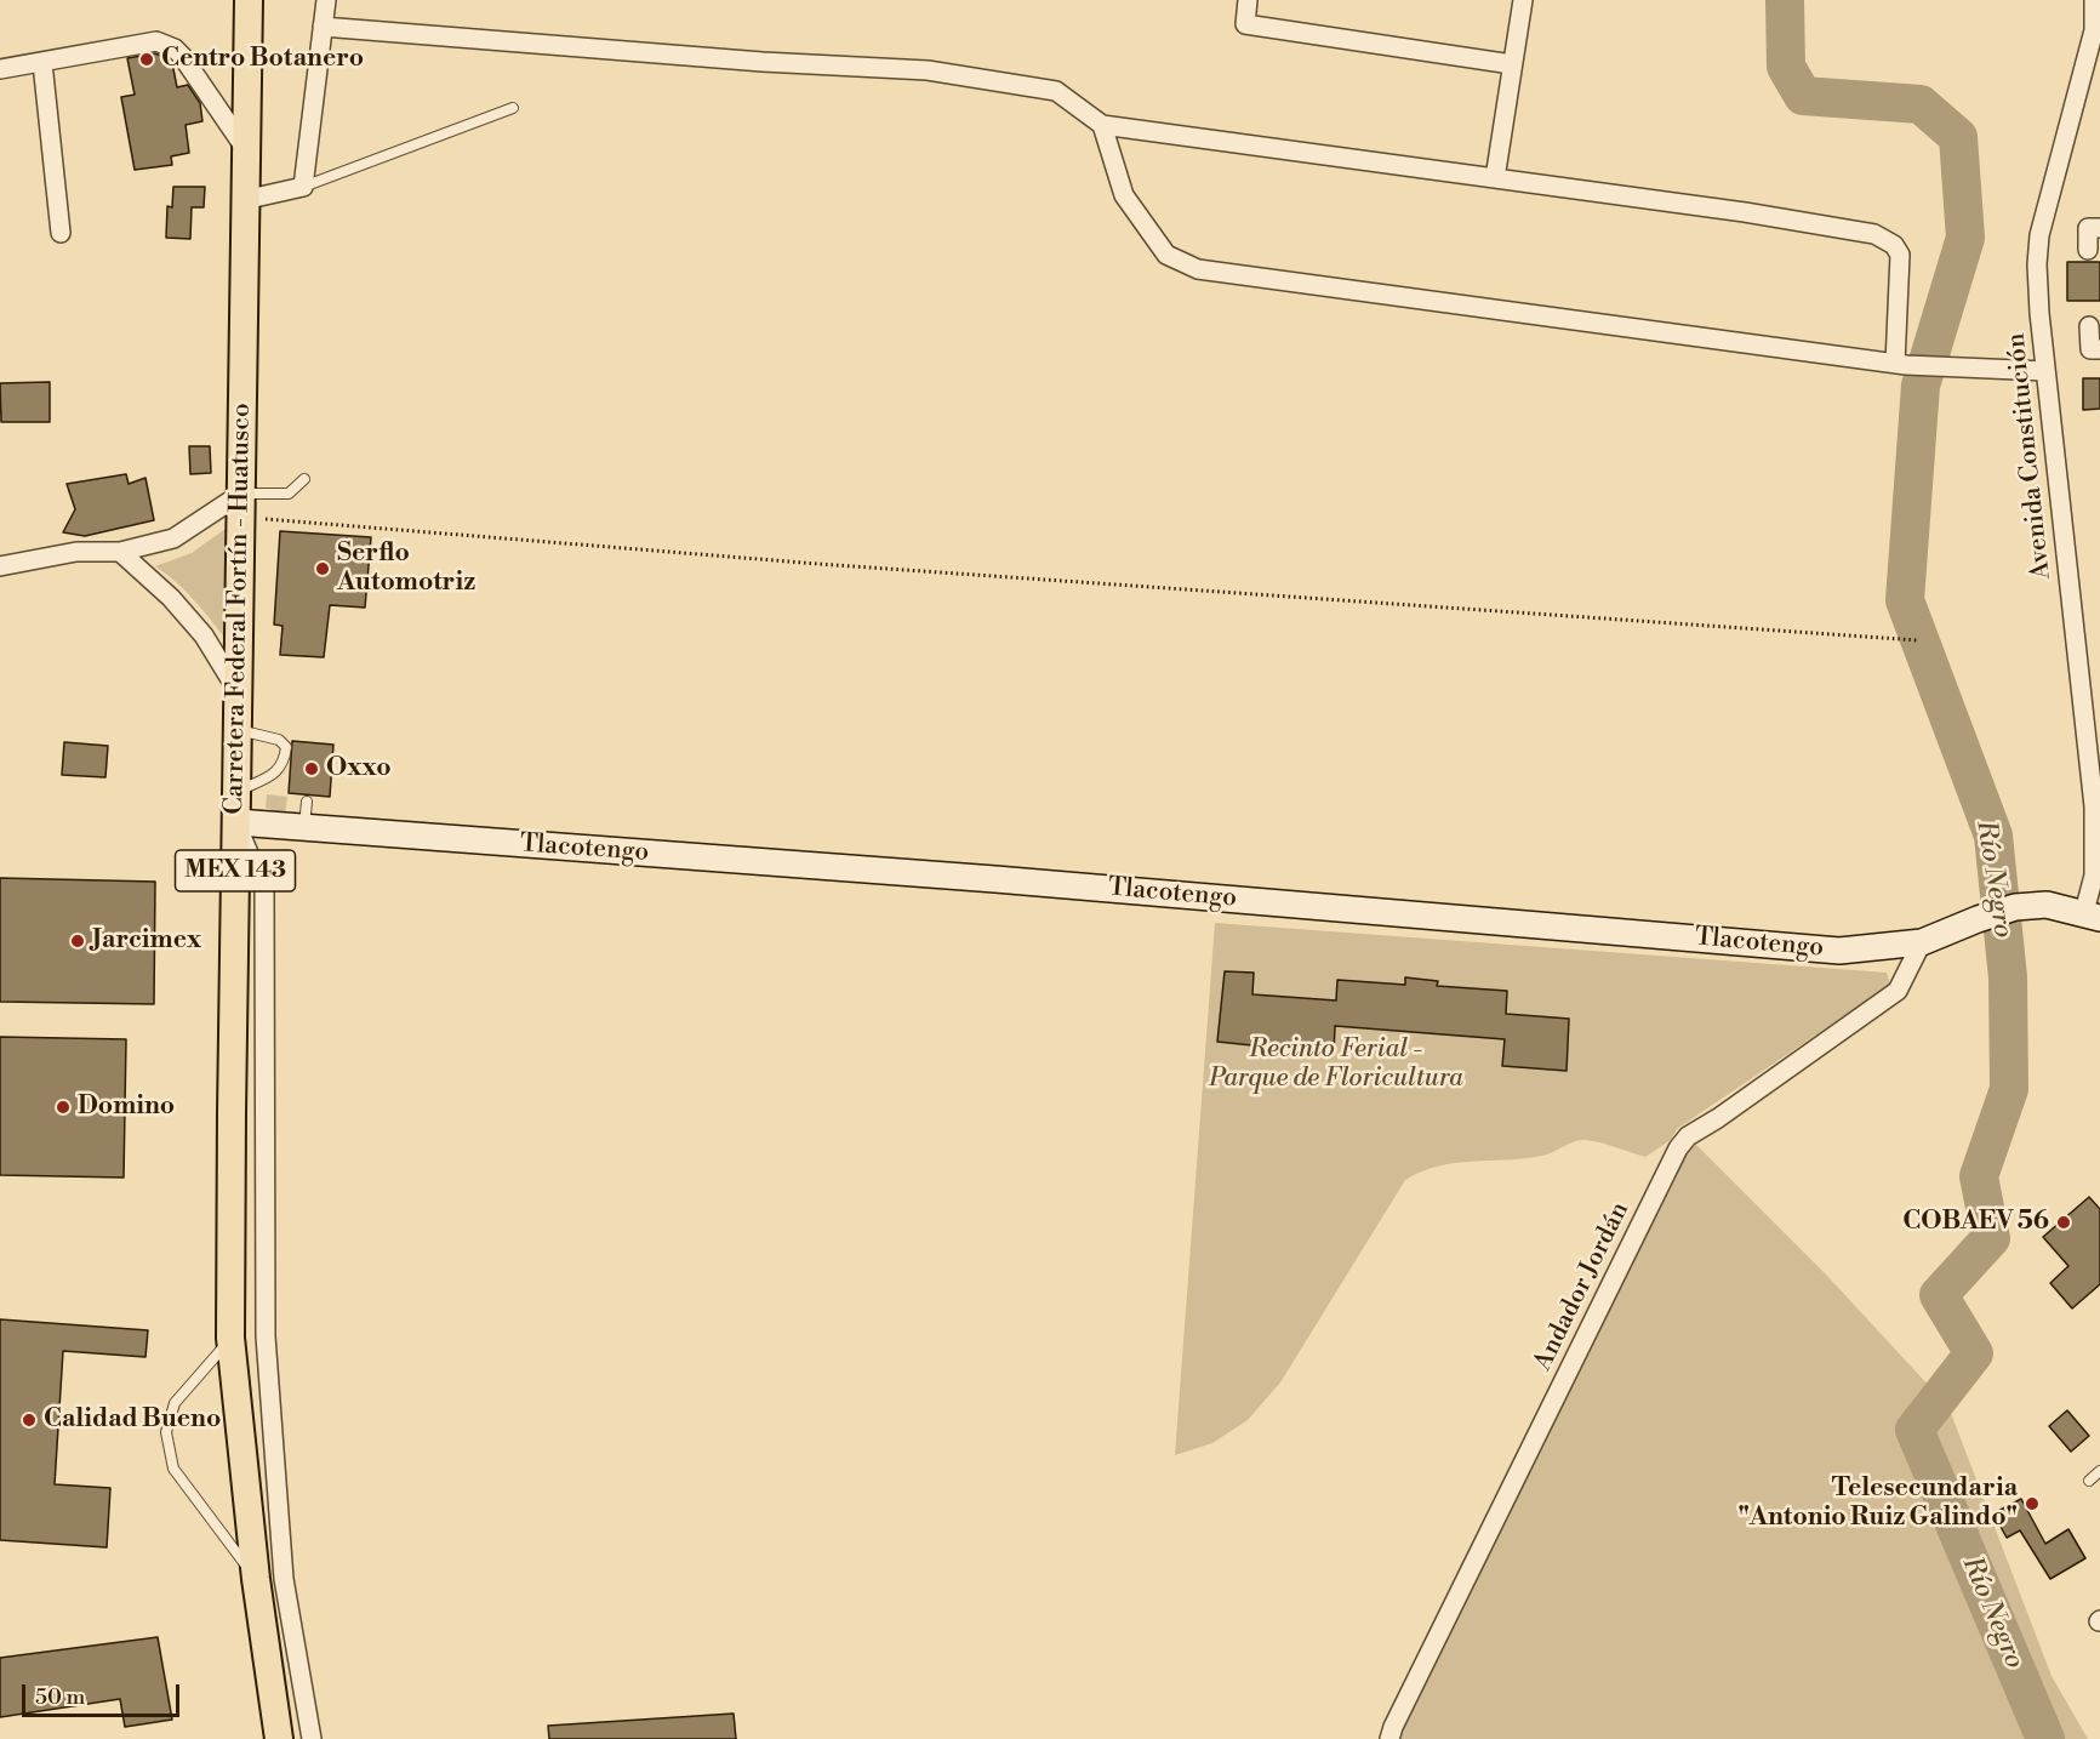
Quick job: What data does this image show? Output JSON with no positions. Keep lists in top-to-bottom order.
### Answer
{
  "streets": {
    "main road": ["Carretera Federal Fortín - Huatusco", "MEX 143"],
    "street": ["Avenida Constitución", "Tlacotengo", "Andador Jordán"]
  },
  "crossings": [
    ["Avenida Constitución", "Tlacotengo"],
    ["Carretera Federal Fortín - Huatusco", "Tlacotengo"],
    ["Tlacotengo", "Andador Jordán"]
  ],
  "water": ["Río Negro"],
  "parks": ["Recinto Ferial - Parque de Floricultura"],
  "places": [
    "Centro Botanero",
    "Serflo Automotriz",
    "Oxxo",
    "Jarcimex",
    "Domino",
    "COBAEV 56",
    "Calidad Bueno",
    "Telesecundaria \"Antonio Ruiz Galindo\""
  ],
  "scale_bar": "50 m"
}
